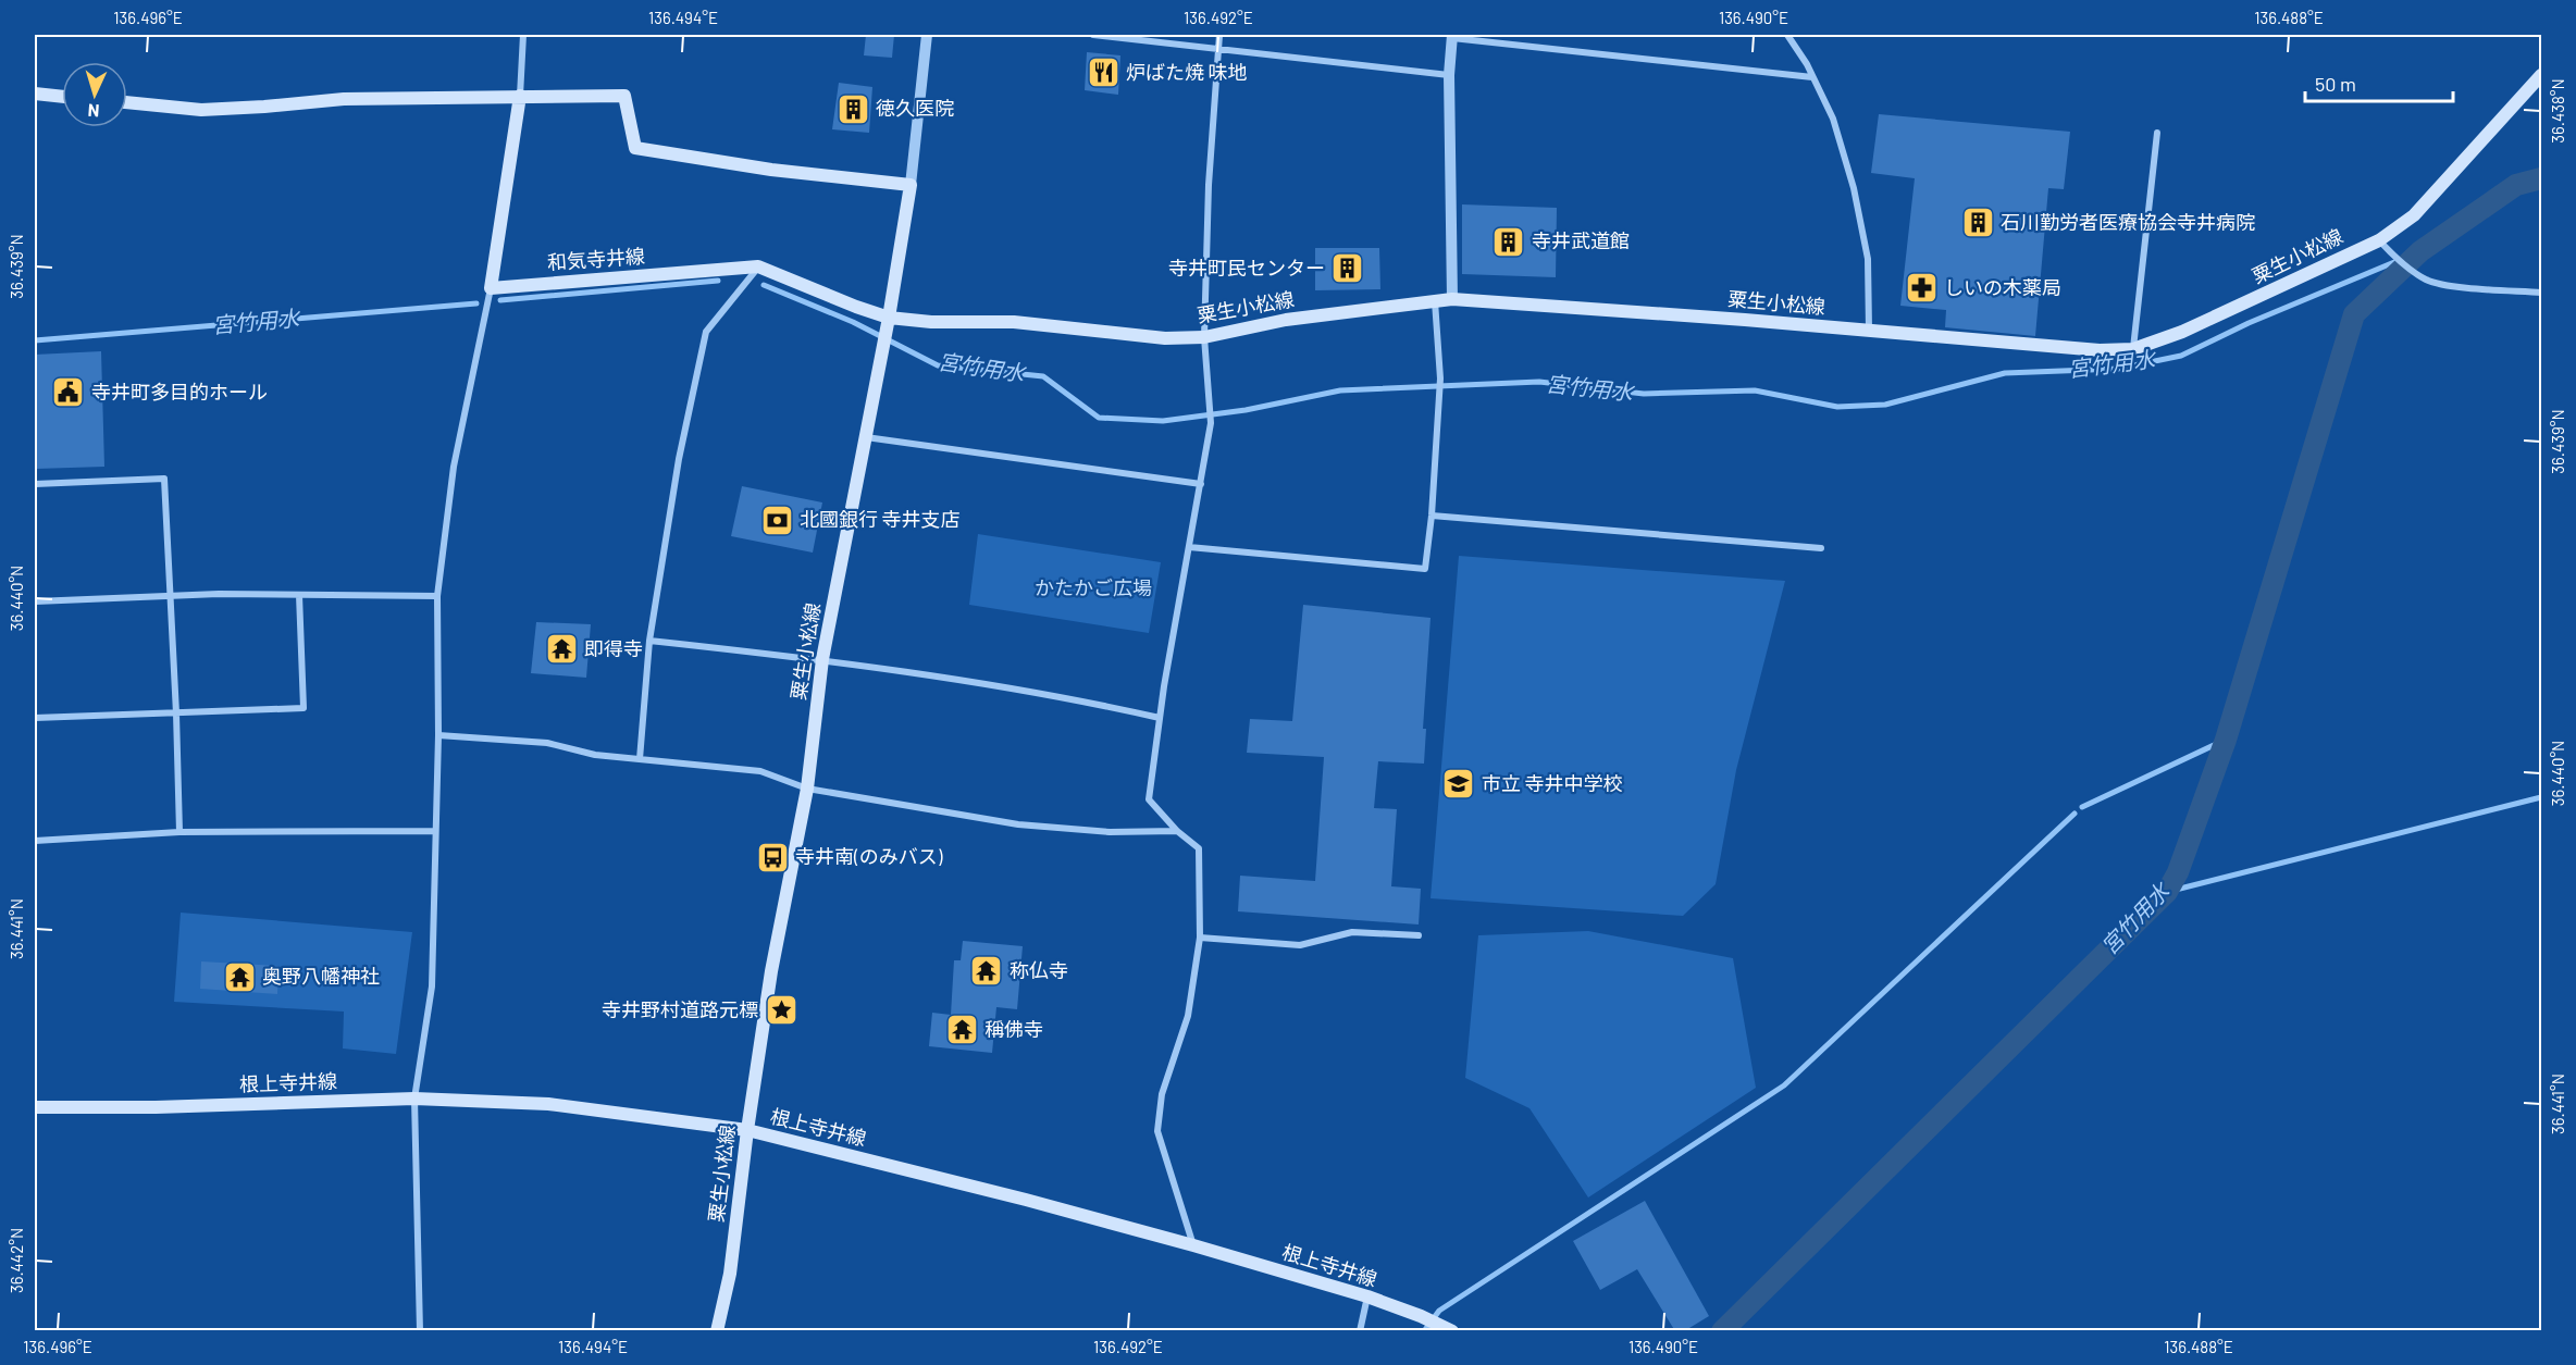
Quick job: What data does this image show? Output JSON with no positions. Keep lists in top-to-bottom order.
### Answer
{
  "streets": {
    "main road": ["粟生小松線", "和気寺井線", "根上寺井線"]
  },
  "crossings": [
    ["粟生小松線", "和気寺井線"],
    ["粟生小松線", "根上寺井線"]
  ],
  "water": ["宮竹用水"],
  "parks": ["かたかご広場"],
  "places": {
    "restaurant": ["炉ばた焼 味地"],
    "building": [
      "徳久医院",
      "石川勤労者医療協会寺井病院",
      "寺井武道館",
      "寺井町民センター"
    ],
    "pharmacy": ["しいの木薬局"],
    "public building": ["寺井町多目的ホール"],
    "bank": ["北國銀行 寺井支店"],
    "temple": [
      "即得寺",
      "称仏寺",
      "奥野八幡神社",
      "稱佛寺"
    ],
    "school or university": ["市立 寺井中学校"],
    "bus stop": ["寺井南(のみバス)"],
    "place": ["寺井野村道路元標"]
  },
  "scale_bar": "50 m",
  "north": "bottom",
  "coordinates": [
    "136.496°E",
    "136.494°E",
    "136.492°E",
    "136.490°E",
    "136.488°E",
    "36.438°N",
    "36.439°N",
    "36.440°N",
    "36.441°N",
    "36.442°N"
  ]
}
